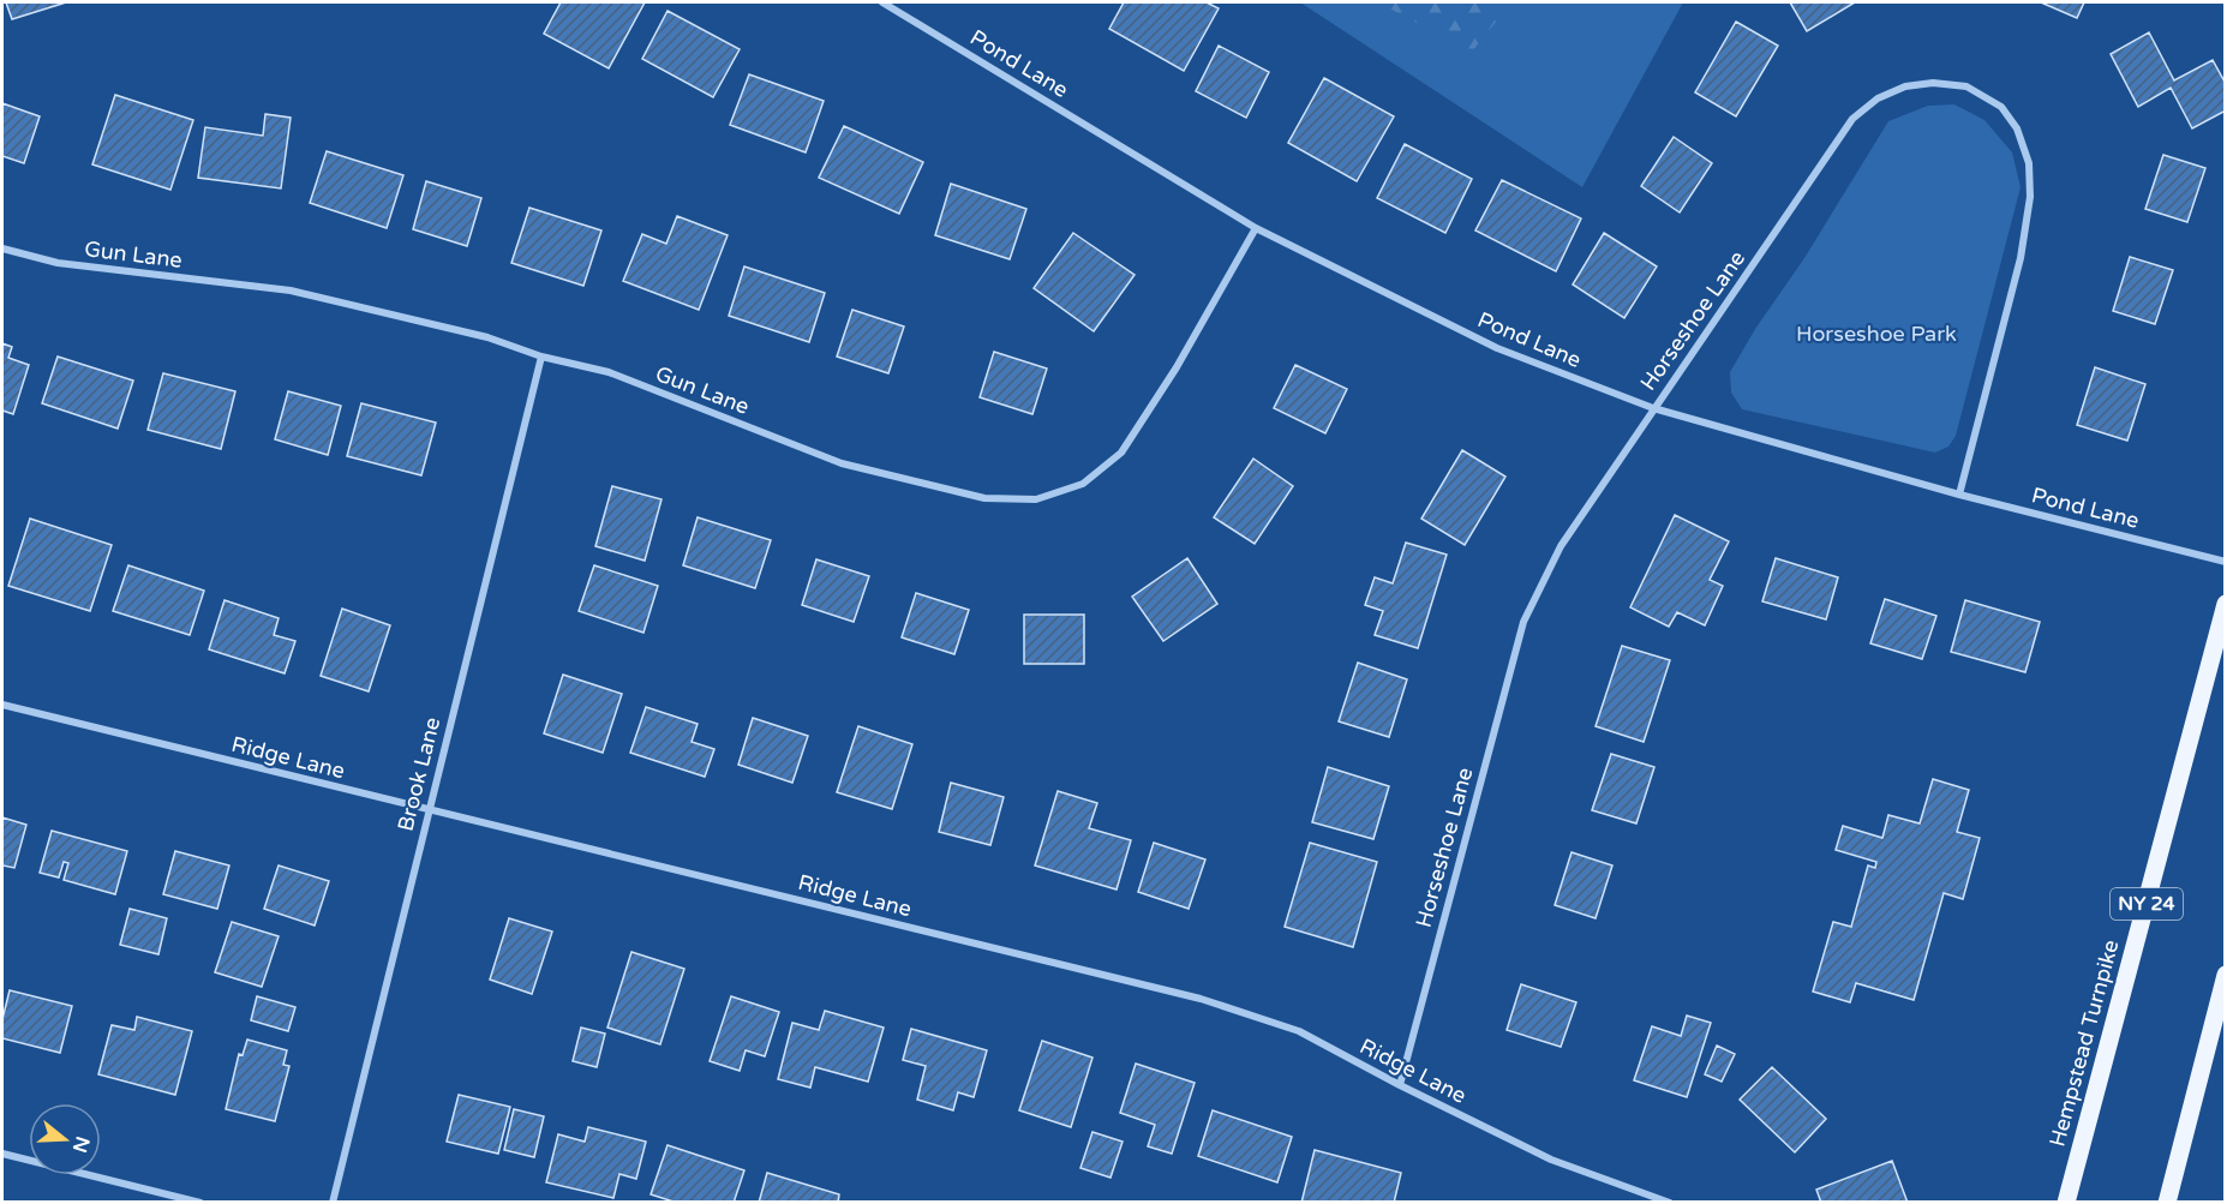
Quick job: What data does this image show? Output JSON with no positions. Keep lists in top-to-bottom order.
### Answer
{
  "streets": {
    "main road": ["NY 24", "Hempstead Turnpike"],
    "street": [
      "Pond Lane",
      "Gun Lane",
      "Horseshoe Lane",
      "Ridge Lane",
      "Brook Lane"
    ]
  },
  "crossings": [
    ["Pond Lane", "Gun Lane"],
    ["Pond Lane", "Horseshoe Lane"],
    ["Gun Lane", "Brook Lane"],
    ["Horseshoe Lane", "Ridge Lane"],
    ["Ridge Lane", "Brook Lane"]
  ],
  "parks": ["Horseshoe Park"],
  "north": "right"
}
